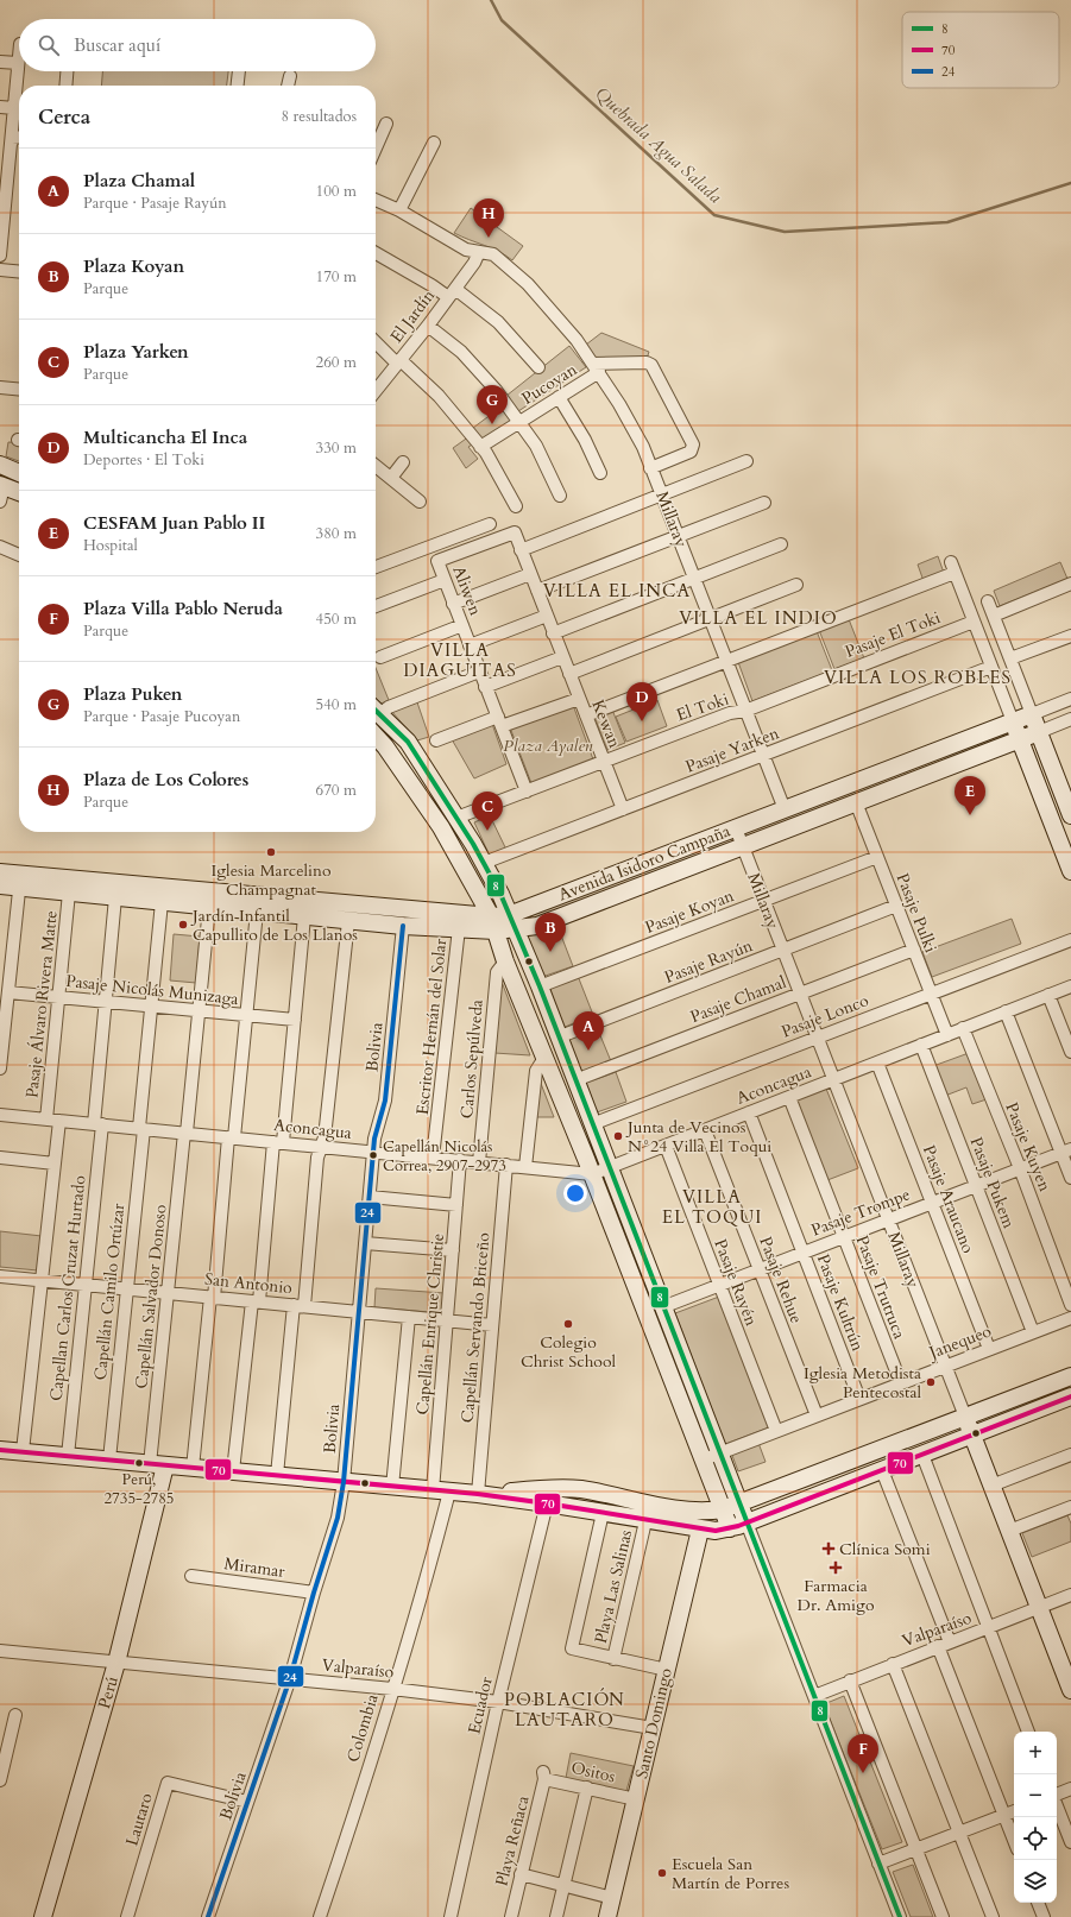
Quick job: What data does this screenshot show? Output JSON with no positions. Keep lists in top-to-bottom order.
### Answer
{
  "streets": {
    "street": [
      "El Jardín",
      "Pucoyan",
      "Millaray",
      "Aliwen",
      "Pasaje El Toki",
      "El Toki",
      "Kewan",
      "Pasaje Yarken",
      "Avenida Isidoro Campaña",
      "Pasaje Koyan",
      "Pasaje Pulki",
      "Pasaje Rayún",
      "Pasaje Nicolás Munizaga",
      "Pasaje Chamal",
      "Pasaje Álvaro Rivera Matte",
      "Pasaje Lonco",
      "Escritor Hernán del Solar",
      "Bolivia",
      "Carlos Sepúlveda",
      "Aconcagua",
      "Pasaje Kuyen",
      "Pasaje Pukem",
      "Pasaje Araucano",
      "Pasaje Trompe",
      "Pasaje Rehue",
      "Pasaje Rayén",
      "San Antonio",
      "Pasaje Trutruca",
      "Capellan Carlos Cruzat Hurtado",
      "Capellán Camilo Ortúzar",
      "Capellán Salvador Donoso",
      "Pasaje Kultrún",
      "Capellán Enrique Christie",
      "Capellán Servando Briceño",
      "Janequeo",
      "Miramar",
      "Playa Las Salinas",
      "Valparaíso",
      "Perú",
      "Ecuador",
      "Santo Domingo",
      "Colombia",
      "Ositos",
      "Lautaro",
      "Playa Reñaca"
    ]
  },
  "crossings": [
    ["El Jardín", "Millaray"],
    ["Pucoyan", "Millaray"],
    ["Millaray", "Pasaje El Toki"],
    ["Millaray", "El Toki"],
    ["Millaray", "Pasaje Yarken"],
    ["Millaray", "Avenida Isidoro Campaña"],
    ["Millaray", "Pasaje Koyan"],
    ["Millaray", "Pasaje Rayún"],
    ["Millaray", "Pasaje Chamal"],
    ["Millaray", "Pasaje Lonco"],
    ["Millaray", "Aconcagua"],
    ["Millaray", "Pasaje Trompe"],
    ["Millaray", "Janequeo"],
    ["Millaray", "Valparaíso"],
    ["Aliwen", "El Toki"],
    ["Aliwen", "Kewan"],
    ["Pasaje El Toki", "El Toki"],
    ["El Toki", "Kewan"],
    ["Kewan", "Pasaje Yarken"],
    ["Avenida Isidoro Campaña", "Pasaje Pulki"],
    ["Avenida Isidoro Campaña", "Pasaje Álvaro Rivera Matte"],
    ["Avenida Isidoro Campaña", "Escritor Hernán del Solar"],
    ["Avenida Isidoro Campaña", "Bolivia"],
    ["Avenida Isidoro Campaña", "Capellan Carlos Cruzat Hurtado"],
    ["Avenida Isidoro Campaña", "Capellán Camilo Ortúzar"],
    ["Avenida Isidoro Campaña", "Capellán Salvador Donoso"],
    ["Pasaje Koyan", "Pasaje Pulki"],
    ["Pasaje Pulki", "Pasaje Rayún"],
    ["Pasaje Pulki", "Pasaje Chamal"],
    ["Pasaje Pulki", "Pasaje Lonco"],
    ["Pasaje Pulki", "Aconcagua"],
    ["Pasaje Nicolás Munizaga", "Pasaje Álvaro Rivera Matte"],
    ["Pasaje Nicolás Munizaga", "Capellan Carlos Cruzat Hurtado"],
    ["Pasaje Nicolás Munizaga", "Capellán Camilo Ortúzar"],
    ["Pasaje Nicolás Munizaga", "Capellán Salvador Donoso"],
    ["Pasaje Álvaro Rivera Matte", "Aconcagua"],
    ["Pasaje Álvaro Rivera Matte", "San Antonio"],
    ["Escritor Hernán del Solar", "Aconcagua"],
    ["Bolivia", "Aconcagua"],
    ["Bolivia", "San Antonio"],
    ["Bolivia", "Miramar"],
    ["Bolivia", "Valparaíso"],
    ["Bolivia", "Lautaro"],
    ["Carlos Sepúlveda", "Aconcagua"],
    ["Aconcagua", "Pasaje Kuyen"],
    ["Aconcagua", "Pasaje Pukem"],
    ["Aconcagua", "Pasaje Araucano"],
    ["Aconcagua", "Pasaje Rehue"],
    ["Aconcagua", "Pasaje Rayén"],
    ["Aconcagua", "Pasaje Trutruca"],
    ["Aconcagua", "Capellan Carlos Cruzat Hurtado"],
    ["Aconcagua", "Capellán Camilo Ortúzar"],
    ["Aconcagua", "Capellán Salvador Donoso"],
    ["Aconcagua", "Pasaje Kultrún"],
    ["Aconcagua", "Capellán Enrique Christie"],
    ["Aconcagua", "Capellán Servando Briceño"],
    ["Pasaje Kuyen", "Pasaje Trompe"],
    ["Pasaje Pukem", "Pasaje Trompe"],
    ["Pasaje Pukem", "Janequeo"],
    ["Pasaje Araucano", "Pasaje Trompe"],
    ["Pasaje Araucano", "Janequeo"],
    ["Pasaje Trompe", "Pasaje Rehue"],
    ["Pasaje Trompe", "Pasaje Rayén"],
    ["Pasaje Trompe", "Pasaje Trutruca"],
    ["Pasaje Trompe", "Pasaje Kultrún"],
    ["Pasaje Rehue", "Janequeo"],
    ["Pasaje Rayén", "Janequeo"],
    ["San Antonio", "Capellan Carlos Cruzat Hurtado"],
    ["San Antonio", "Capellán Camilo Ortúzar"],
    ["San Antonio", "Capellán Salvador Donoso"],
    ["San Antonio", "Capellán Enrique Christie"],
    ["San Antonio", "Capellán Servando Briceño"],
    ["Pasaje Trutruca", "Janequeo"],
    ["Capellán Salvador Donoso", "Perú"],
    ["Pasaje Kultrún", "Janequeo"],
    ["Capellán Enrique Christie", "Colombia"],
    ["Valparaíso", "Perú"],
    ["Valparaíso", "Ecuador"],
    ["Valparaíso", "Santo Domingo"],
    ["Valparaíso", "Colombia"],
    ["Santo Domingo", "Ositos"],
    ["Ositos", "Playa Reñaca"]
  ],
  "districts": [
    "VILLA EL INCA",
    "VILLA EL INDIO",
    "VILLA DIAGUITAS",
    "VILLA LOS ROBLES",
    "VILLA EL TOQUI",
    "POBLACIÓN LAUTARO"
  ],
  "water": ["Quebrada Agua Salada"],
  "parks": ["Plaza Ayalen"],
  "places": {
    "other": [
      "Iglesia Marcelino Champagnat",
      "Jardín Infantil Capullito de Los Llanos",
      "Junta de Vecinos N°24 Villa El Toqui",
      "Capellán Nicolás Correa, 2907-2973",
      "Colegio Christ School",
      "Iglesia Metodista Pentecostal",
      "Perú, 2735-2785",
      "Escuela San Martín de Porres"
    ],
    "health": ["Clínica Somi", "Farmacia Dr. Amigo"]
  },
  "lines": ["transit line 8", "transit line 24", "transit line 70"],
  "legend": ["8", "70", "24"],
  "page": {
    "search": "Buscar aquí",
    "heading": ["Cerca", "8 resultados"],
    "list": [
      {
        "mark": "A",
        "name": "Plaza Chamal",
        "note": "Parque · Pasaje Rayún",
        "value": "100 m"
      },
      {
        "mark": "B",
        "name": "Plaza Koyan",
        "note": "Parque",
        "value": "170 m"
      },
      {
        "mark": "C",
        "name": "Plaza Yarken",
        "note": "Parque",
        "value": "260 m"
      },
      {
        "mark": "D",
        "name": "Multicancha El Inca",
        "note": "Deportes · El Toki",
        "value": "330 m"
      },
      {
        "mark": "E",
        "name": "CESFAM Juan Pablo II",
        "note": "Hospital",
        "value": "380 m"
      },
      {
        "mark": "F",
        "name": "Plaza Villa Pablo Neruda",
        "note": "Parque",
        "value": "450 m"
      },
      {
        "mark": "G",
        "name": "Plaza Puken",
        "note": "Parque · Pasaje Pucoyan",
        "value": "540 m"
      },
      {
        "mark": "H",
        "name": "Plaza de Los Colores",
        "note": "Parque",
        "value": "670 m"
      }
    ],
    "pins": [
      "H",
      "G",
      "D",
      "E",
      "C",
      "B",
      "A",
      "F"
    ],
    "map_buttons": ["+", "−"]
  }
}
